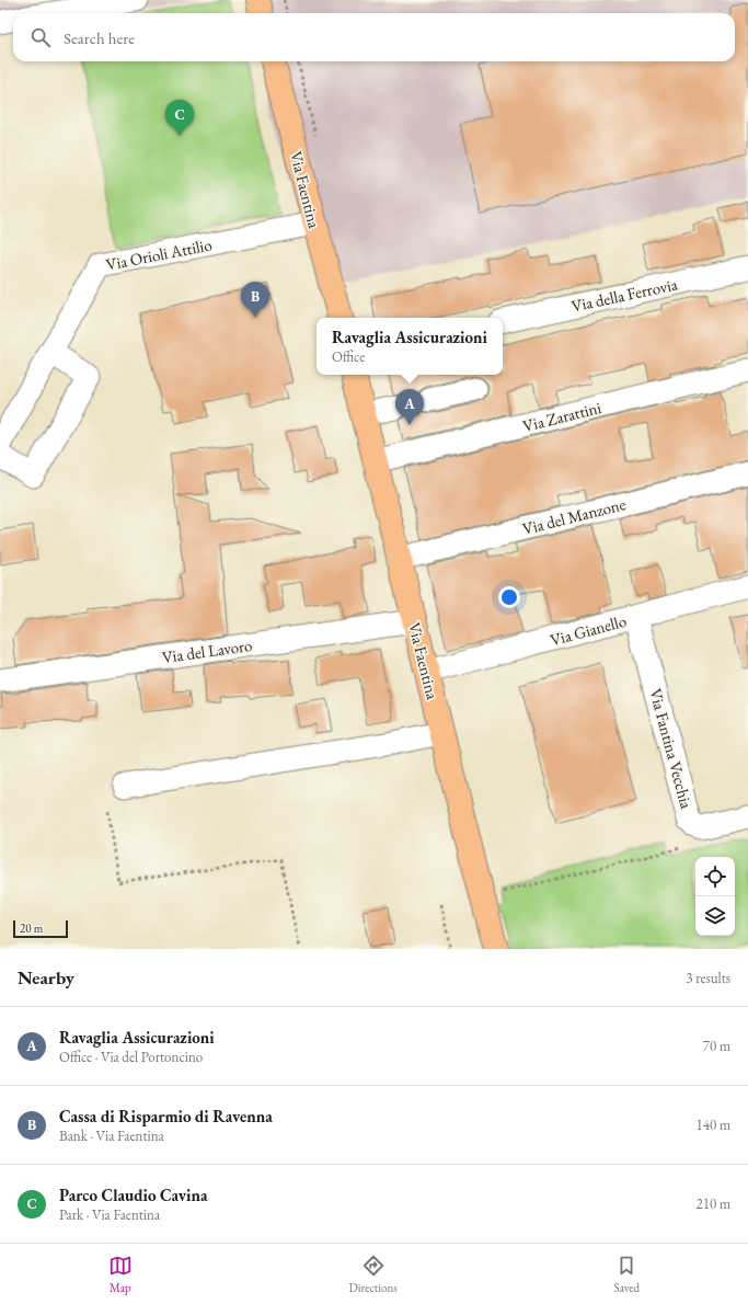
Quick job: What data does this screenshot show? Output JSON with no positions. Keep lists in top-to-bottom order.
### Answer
{
  "streets": {
    "main road": ["Via Faentina"],
    "street": [
      "Via Orioli Attilio",
      "Via della Ferrovia",
      "Via Zarattini",
      "Via del Manzone",
      "Via Gianello",
      "Via del Lavoro",
      "Via Fantina Vecchia"
    ]
  },
  "crossings": [
    ["Via Faentina", "Via Orioli Attilio"],
    ["Via Faentina", "Via Zarattini"],
    ["Via Faentina", "Via del Manzone"],
    ["Via Faentina", "Via Gianello"],
    ["Via Faentina", "Via del Lavoro"],
    ["Via Gianello", "Via Fantina Vecchia"]
  ],
  "scale_bar": "20 m",
  "page": {
    "search": "Search here",
    "pins": ["C", "B", "A"],
    "popup": ["Ravaglia Assicurazioni", "Office"],
    "scale": "20 m",
    "heading": ["Nearby", "3 results"],
    "list": [
      {
        "mark": "A",
        "name": "Ravaglia Assicurazioni",
        "note": "Office · Via del Portoncino",
        "value": "70 m"
      },
      {
        "mark": "B",
        "name": "Cassa di Risparmio di Ravenna",
        "note": "Bank · Via Faentina",
        "value": "140 m"
      },
      {
        "mark": "C",
        "name": "Parco Claudio Cavina",
        "note": "Park · Via Faentina",
        "value": "210 m"
      }
    ],
    "nav": ["Map", "Directions", "Saved"]
  }
}
